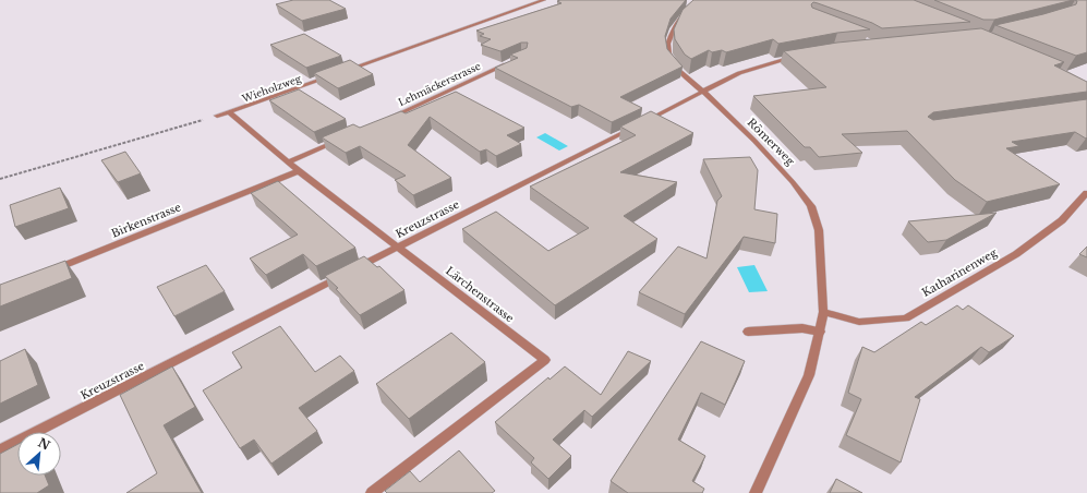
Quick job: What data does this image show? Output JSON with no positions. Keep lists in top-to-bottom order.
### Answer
{
  "streets": {
    "street": [
      "Lehmäckerstrasse",
      "Wieholzweg",
      "Römerweg",
      "Kreuzstrasse",
      "Birkenstrasse",
      "Katharinenweg",
      "Lärchenstrasse"
    ]
  },
  "crossings": [
    ["Wieholzweg", "Lärchenstrasse"],
    ["Römerweg", "Kreuzstrasse"],
    ["Römerweg", "Katharinenweg"],
    ["Kreuzstrasse", "Lärchenstrasse"],
    ["Birkenstrasse", "Lärchenstrasse"]
  ],
  "north": "top right"
}
